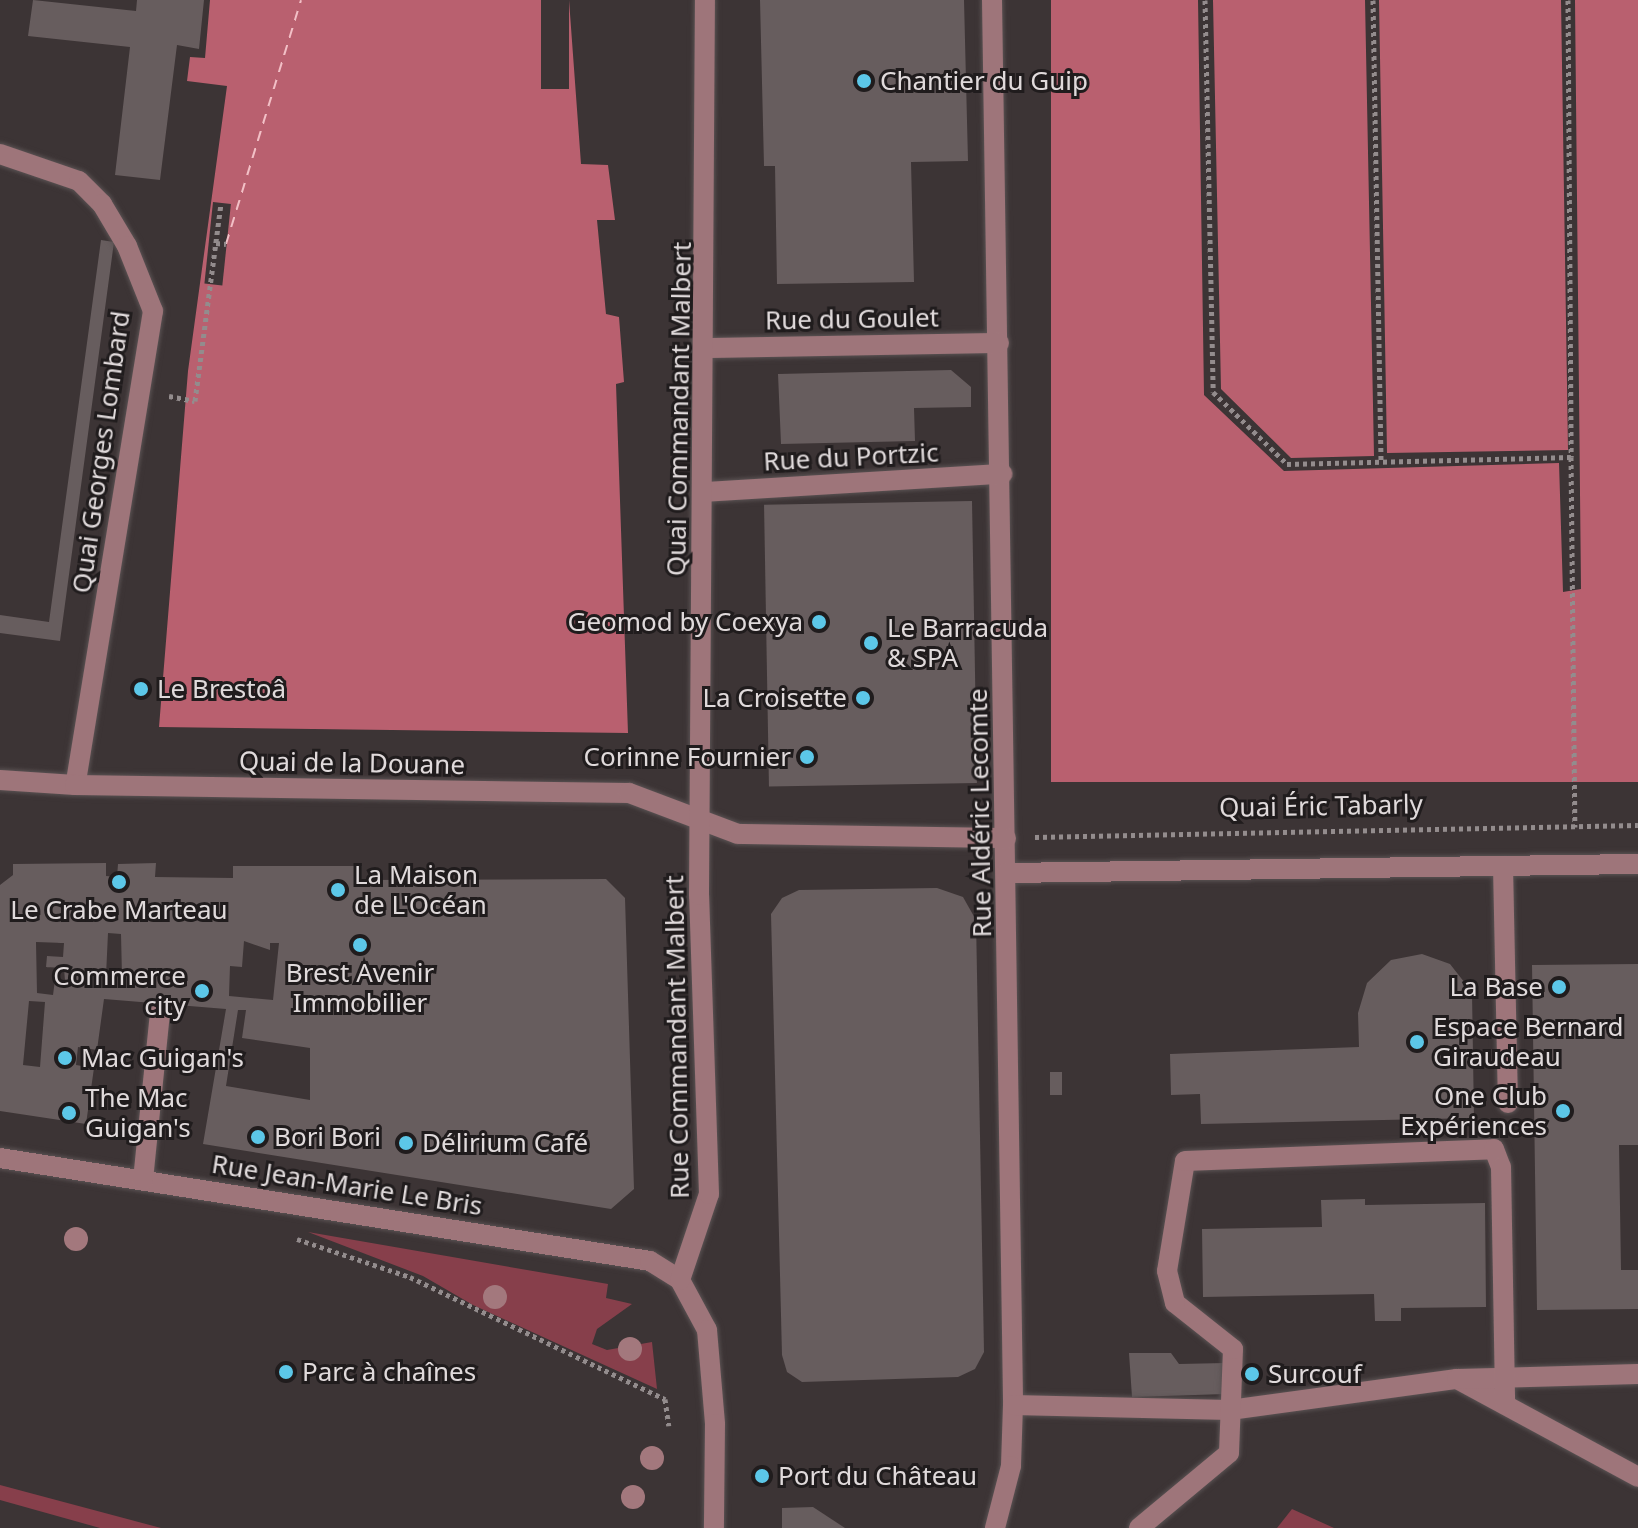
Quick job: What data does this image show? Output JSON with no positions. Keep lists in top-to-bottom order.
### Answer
{
  "streets": {
    "street": [
      "Rue du Goulet",
      "Quai Commandant Malbert",
      "Quai Georges Lombard",
      "Rue du Portzic",
      "Quai de la Douane",
      "Rue Aldéric Lecomte",
      "Rue Commandant Malbert",
      "Rue Jean-Marie Le Bris"
    ],
    "path": ["Quai Éric Tabarly"]
  },
  "crossings": [
    ["Rue du Goulet", "Quai Commandant Malbert"],
    ["Rue du Goulet", "Rue Aldéric Lecomte"],
    ["Quai Commandant Malbert", "Rue du Portzic"],
    ["Quai Commandant Malbert", "Quai de la Douane"],
    ["Quai Commandant Malbert", "Rue Commandant Malbert"],
    ["Quai Georges Lombard", "Quai de la Douane"],
    ["Rue du Portzic", "Rue Aldéric Lecomte"],
    ["Quai de la Douane", "Quai Éric Tabarly"],
    ["Quai de la Douane", "Rue Aldéric Lecomte"],
    ["Quai de la Douane", "Rue Commandant Malbert"],
    ["Quai Éric Tabarly", "Rue Aldéric Lecomte"],
    ["Rue Commandant Malbert", "Rue Jean-Marie Le Bris"]
  ],
  "places": [
    "Chantier du Guip",
    "Geomod by Coexya",
    "Le Barracuda & SPA",
    "Le Brestoâ",
    "La Croisette",
    "Corinne Fournier",
    "Le Crabe Marteau",
    "La Maison de L'Océan",
    "Brest Avenir Immobilier",
    "La Base",
    "Commerce city",
    "Espace Bernard Giraudeau",
    "Mac Guigan's",
    "One Club Expériences",
    "The Mac Guigan's",
    "Bori Bori",
    "Délirium Café",
    "Parc à chaînes",
    "Surcouf",
    "Port du Château"
  ]
}
